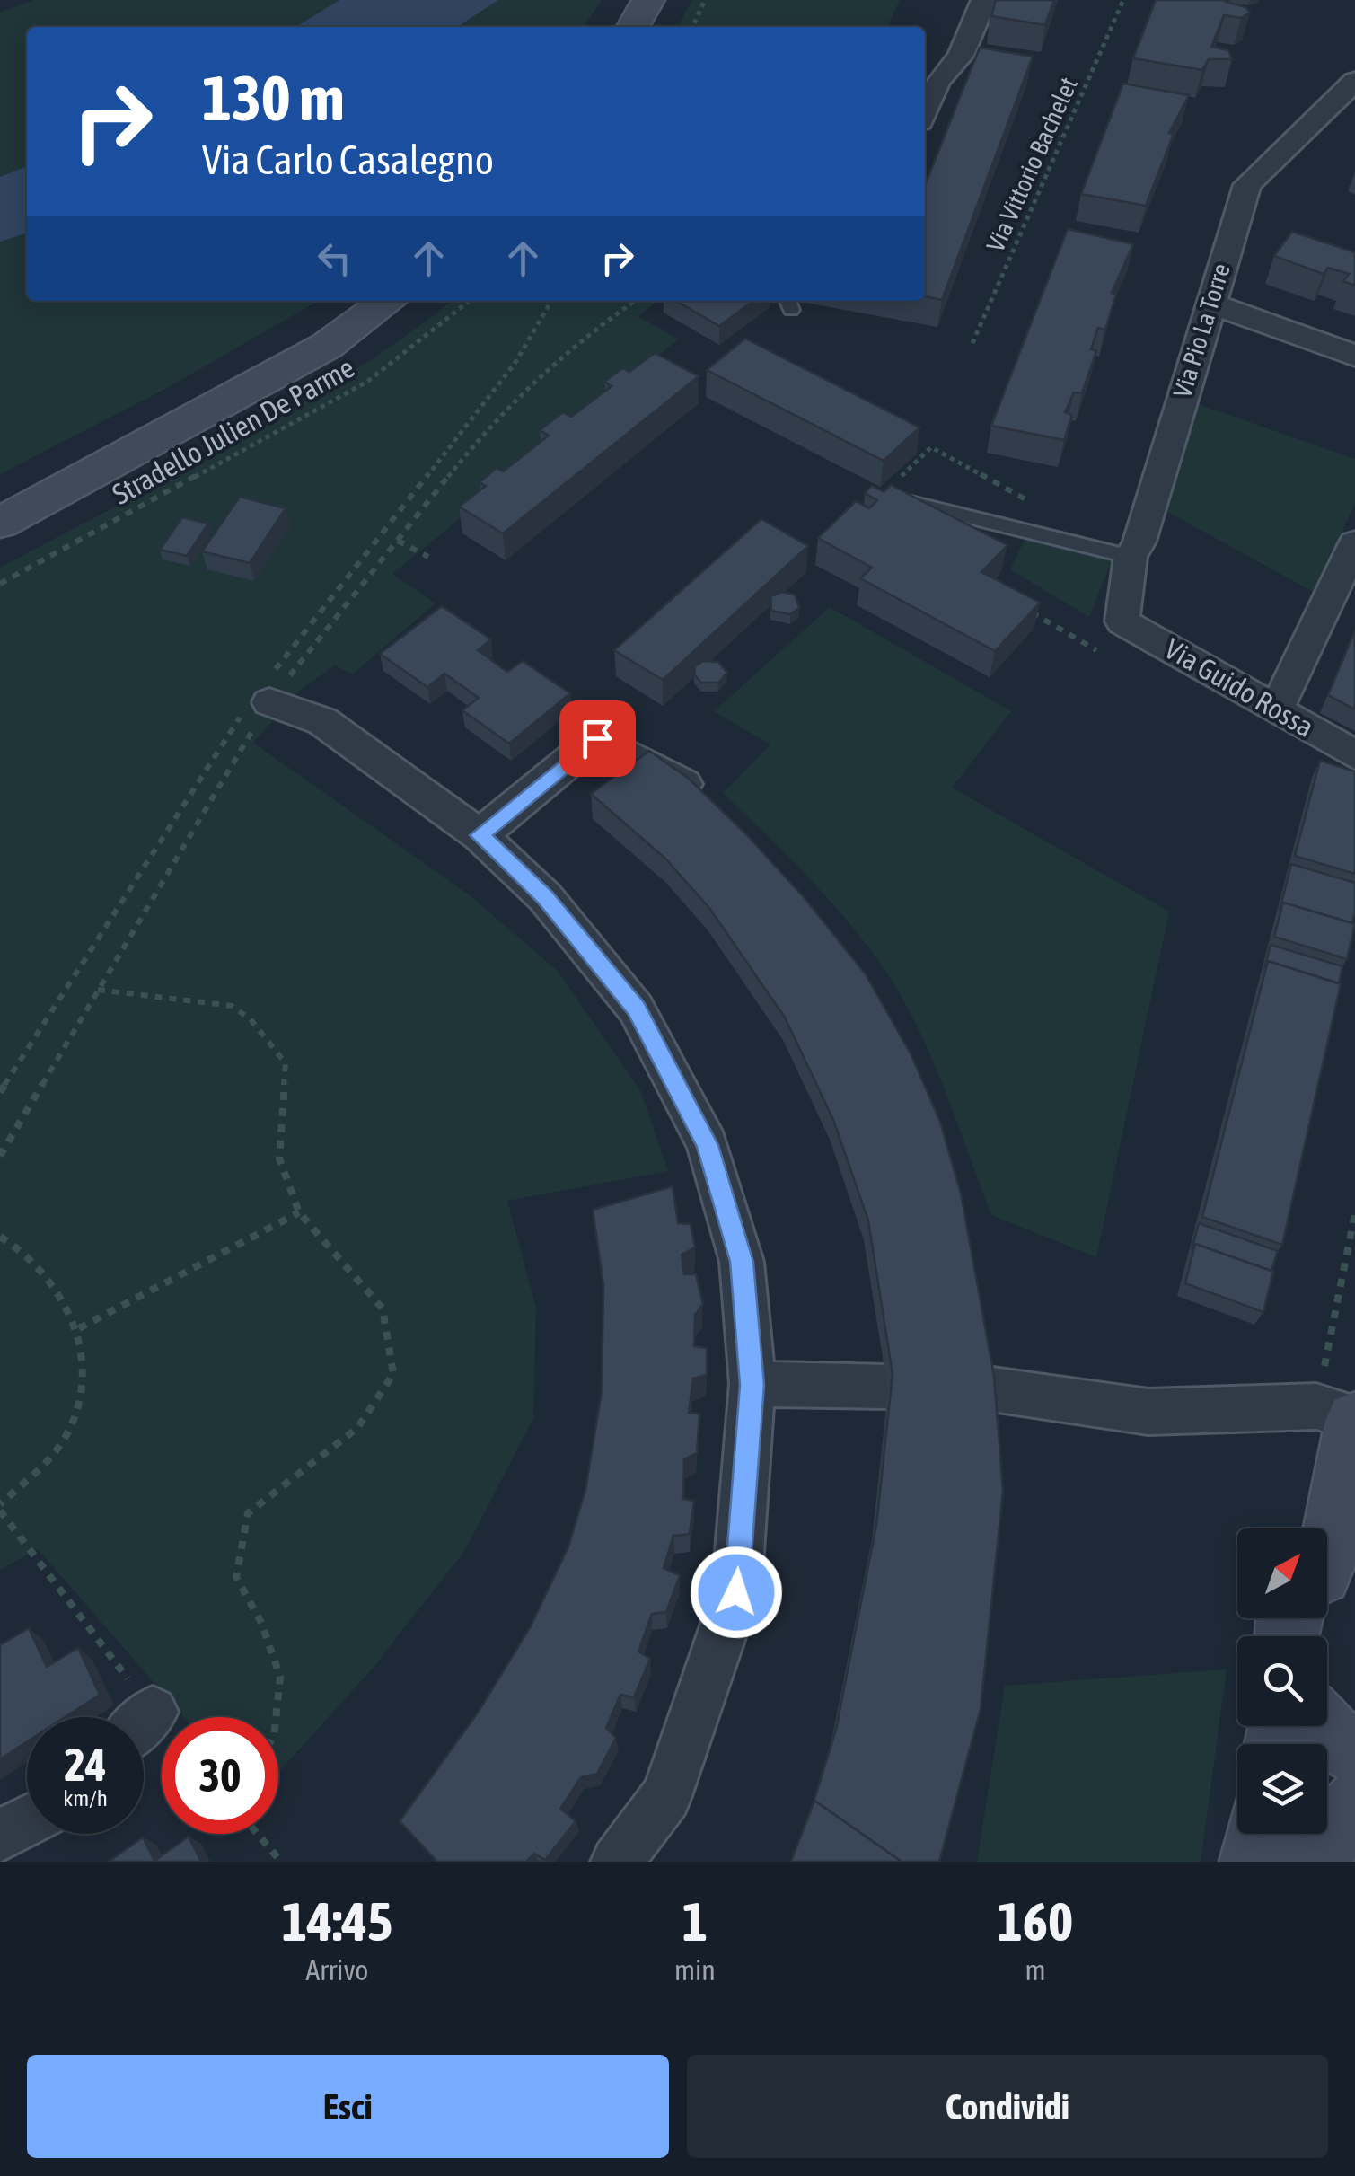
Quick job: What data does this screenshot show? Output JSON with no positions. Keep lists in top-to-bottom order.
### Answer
{
  "streets": {
    "street": ["Via Pio La Torre", "Via Guido Rossa"],
    "path": ["Via Vittorio Bachelet", "Stradello Julien De Parme"]
  },
  "crossings": [
    ["Via Pio La Torre", "Via Guido Rossa"]
  ],
  "north": "top right",
  "page": {
    "turn": ["130 m", "Via Carlo Casalegno"],
    "speed": "24 km/h",
    "limit": "30",
    "eta": [
      "14:45",
      "Arrivo",
      "1",
      "min",
      "160",
      "m"
    ],
    "buttons": ["Esci", "Condividi"]
  }
}
